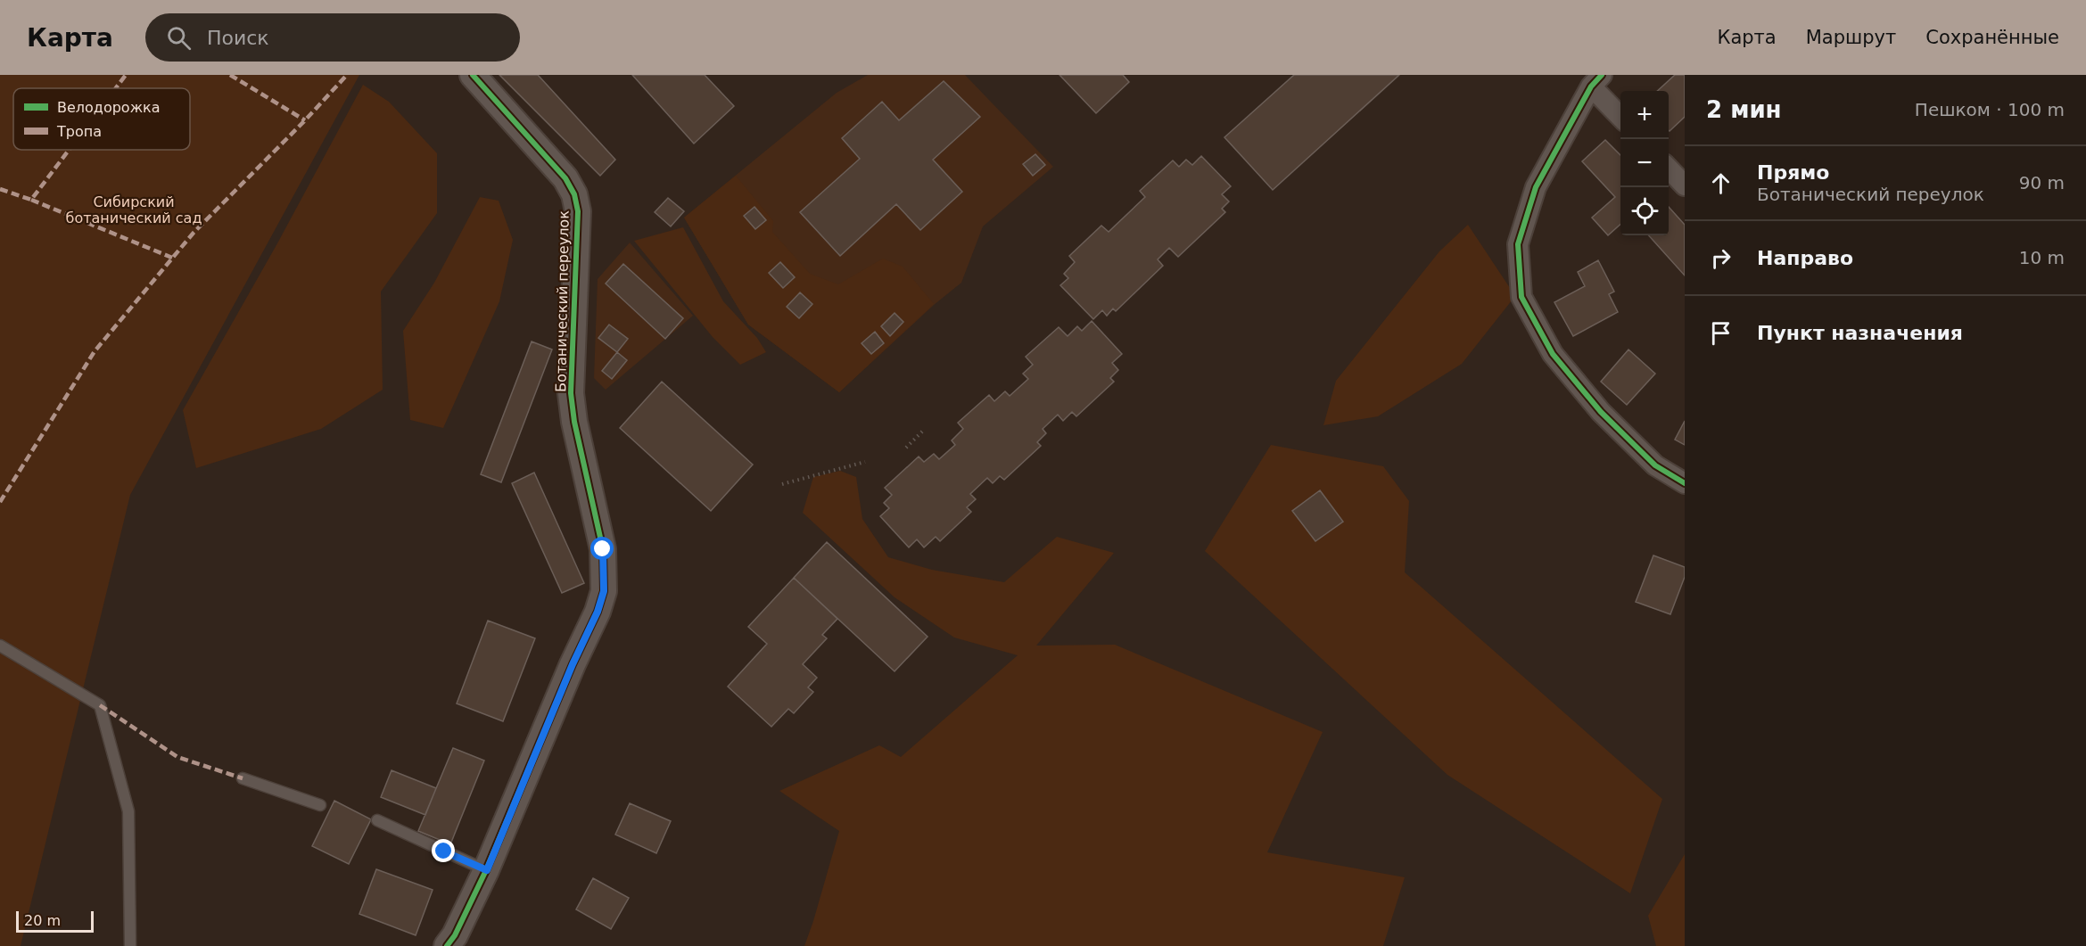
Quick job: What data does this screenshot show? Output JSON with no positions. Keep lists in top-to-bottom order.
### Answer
{
  "streets": {
    "street": ["Ботанический переулок"]
  },
  "parks": ["Сибирский ботанический сад"],
  "legend": ["Велодорожка", "Тропа"],
  "scale_bar": "20 m",
  "page": {
    "header": "Карта",
    "search": "Поиск",
    "nav": ["Карта", "Маршрут", "Сохранённые"],
    "heading": ["2 мин", "Пешком · 100 m"],
    "map_buttons": ["+", "−"],
    "list": [
      ["Прямо", "Ботанический переулок", "90 m"],
      ["Направо", "10 m"],
      "Пункт назначения"
    ],
    "scale": "20 m"
  }
}
